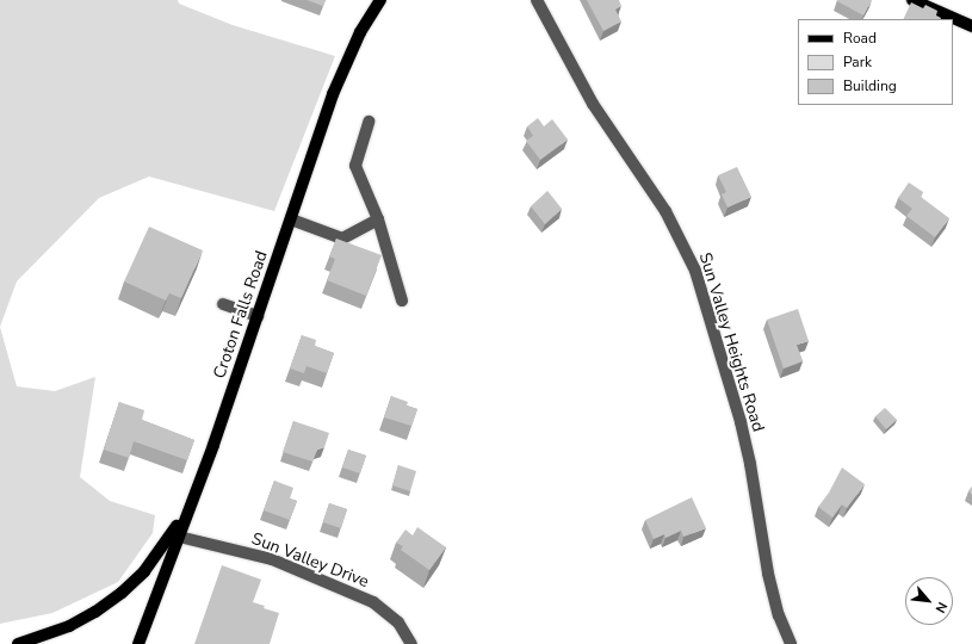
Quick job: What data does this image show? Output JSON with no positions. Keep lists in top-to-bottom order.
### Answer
{
  "streets": {
    "main road": ["Croton Falls Road"],
    "street": ["Sun Valley Heights Road", "Sun Valley Drive"]
  },
  "crossings": [
    ["Croton Falls Road", "Sun Valley Drive"]
  ],
  "legend": ["Road", "Park", "Building"],
  "north": "bottom right"
}
